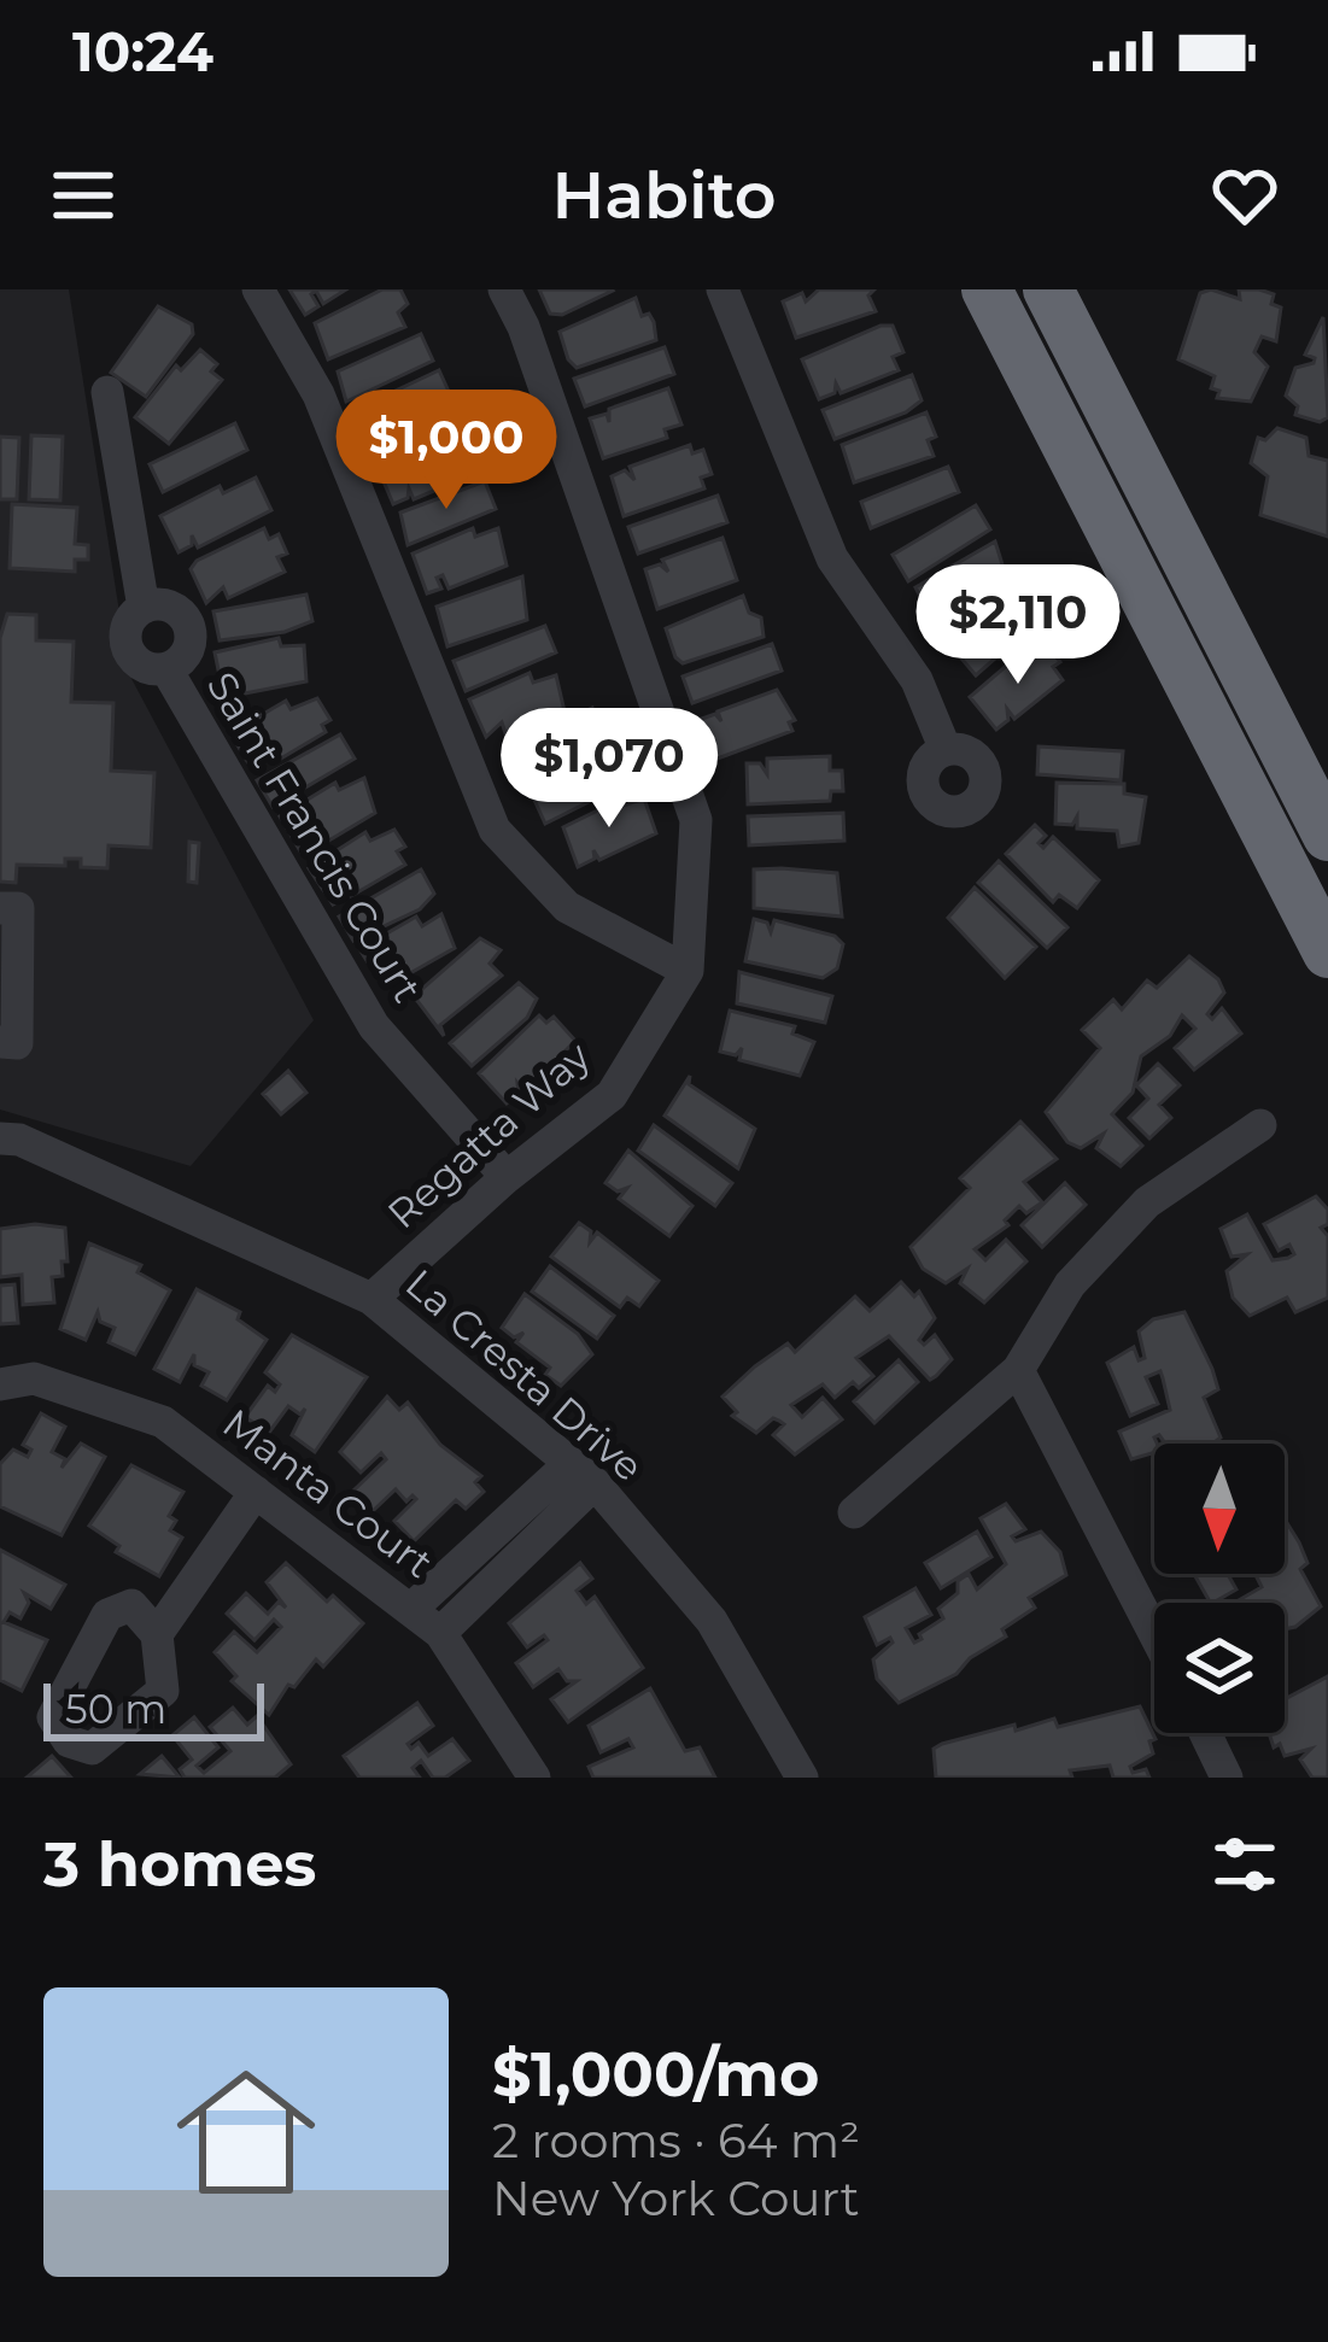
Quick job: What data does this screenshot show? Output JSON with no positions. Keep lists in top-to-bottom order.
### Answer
{
  "streets": {
    "street": [
      "Saint Francis Court",
      "Regatta Way",
      "La Cresta Drive",
      "Manta Court"
    ]
  },
  "crossings": [
    ["Saint Francis Court", "Regatta Way"],
    ["Regatta Way", "La Cresta Drive"]
  ],
  "scale_bar": "50 m",
  "north": "bottom",
  "page": {
    "status": "10:24",
    "header": "Habito",
    "price": ["$1,000", "$2,110", "$1,070"],
    "scale": "50 m",
    "heading": "3 homes",
    "list": [
      {
        "name": "$1,000/mo",
        "note": "2 rooms · 64 m² · New York Court"
      }
    ]
  }
}
